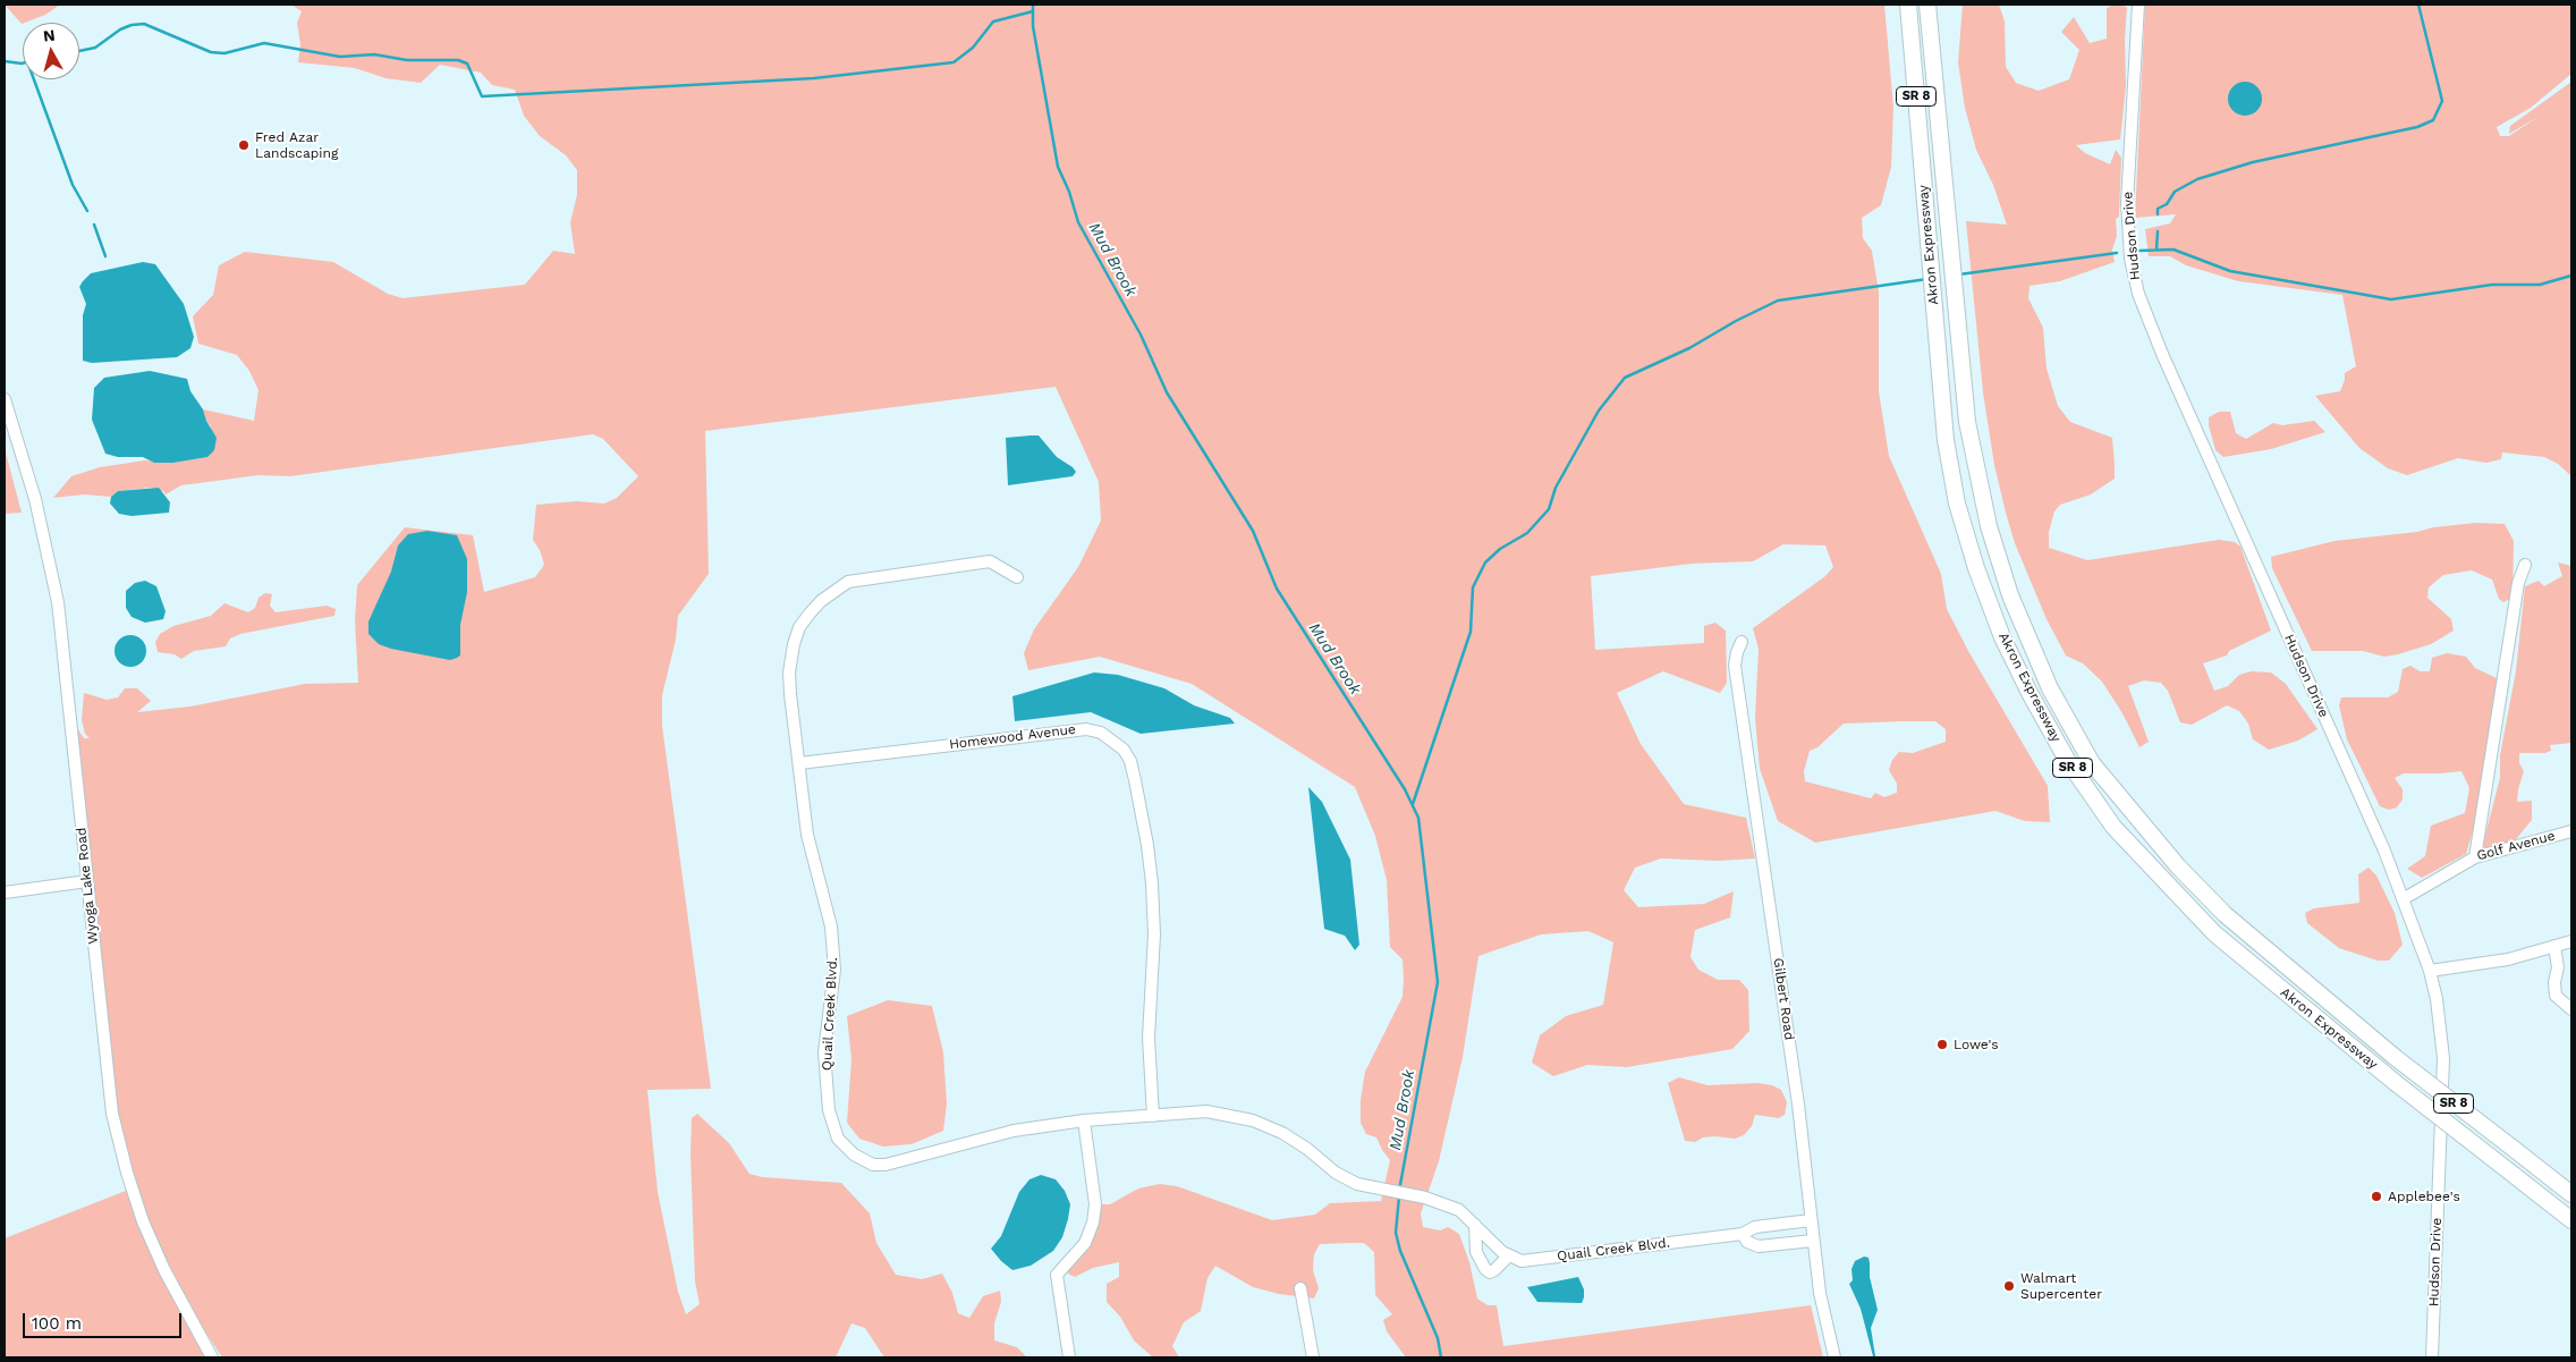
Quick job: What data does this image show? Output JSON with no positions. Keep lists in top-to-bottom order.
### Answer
{
  "streets": {
    "highway": ["SR 8", "Akron Expressway"],
    "street": [
      "Hudson Drive",
      "Homewood Avenue",
      "Golf Avenue",
      "Wyoga Lake Road",
      "Gilbert Road",
      "Quail Creek Blvd."
    ]
  },
  "crossings": [
    ["Hudson Drive", "Golf Avenue"],
    ["Homewood Avenue", "Quail Creek Blvd."],
    ["Gilbert Road", "Quail Creek Blvd."]
  ],
  "water": ["Mud Brook"],
  "places": [
    "Fred Azar Landscaping",
    "Lowe's",
    "Applebee's",
    "Walmart Supercenter"
  ],
  "scale_bar": "100 m",
  "north": "top"
}
